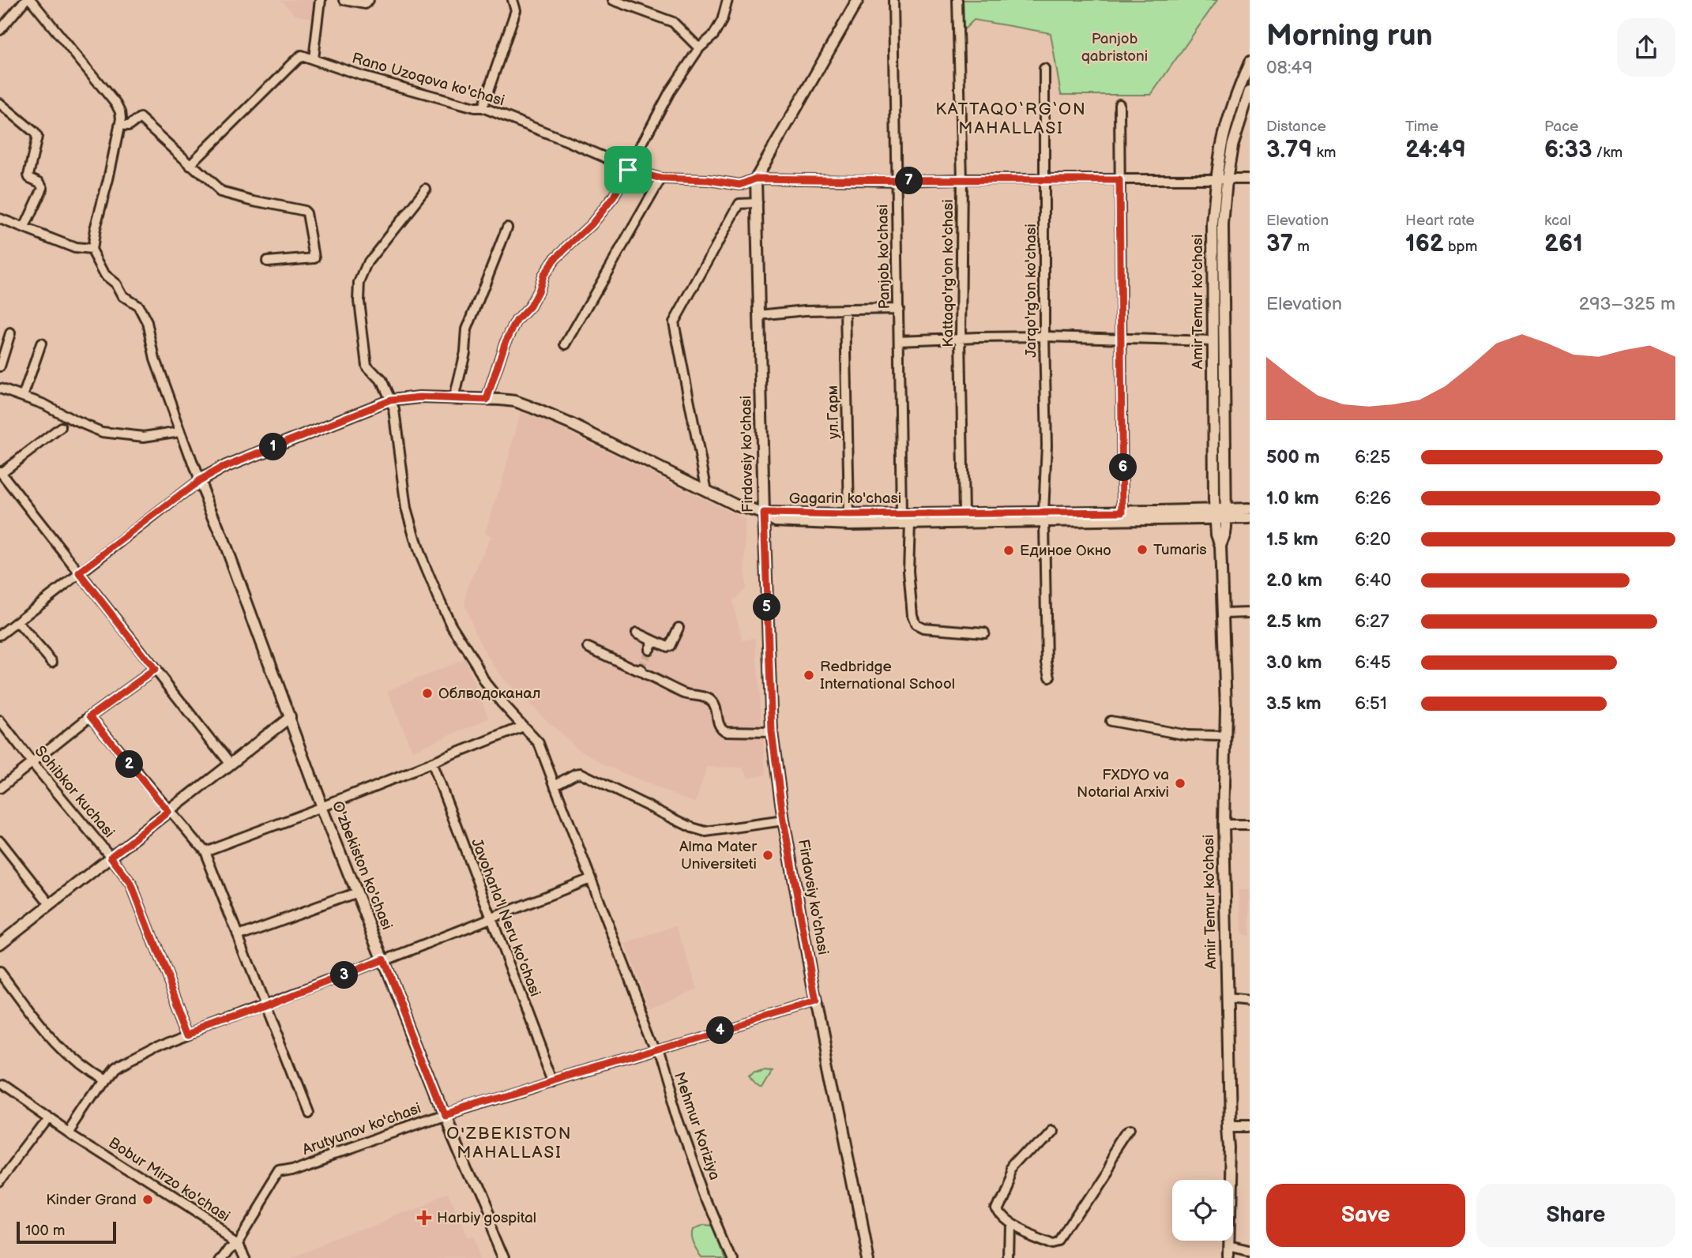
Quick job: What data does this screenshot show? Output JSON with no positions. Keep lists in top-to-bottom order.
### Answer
{
  "streets": {
    "main road": [
      "Amir Temur ko'chasi",
      "Firdavsiy ko'chasi",
      "Gagarin ko'chasi",
      "O'zbekiston ko'chasi"
    ],
    "street": [
      "Rano Uzoqova ko'chasi",
      "Panjob ko'chasi",
      "Kattaqo'rg'on ko'chasi",
      "Jarqo'rg'on ko'chasi",
      "ул.Гарм",
      "Sohibkor kuchasi",
      "Javoharla'l Neru ko'chasi",
      "Mehmur Koriziya",
      "Arutyunov ko'chasi",
      "Bobur Mirzo ko'chasi"
    ]
  },
  "crossings": [
    ["Rano Uzoqova ko'chasi", "Panjob ko'chasi"],
    ["Rano Uzoqova ko'chasi", "Kattaqo'rg'on ko'chasi"],
    ["Rano Uzoqova ko'chasi", "Jarqo'rg'on ko'chasi"],
    ["Rano Uzoqova ko'chasi", "Amir Temur ko'chasi"],
    ["Rano Uzoqova ko'chasi", "Firdavsiy ko'chasi"],
    ["Panjob ko'chasi", "Gagarin ko'chasi"],
    ["Kattaqo'rg'on ko'chasi", "Gagarin ko'chasi"],
    ["Jarqo'rg'on ko'chasi", "Gagarin ko'chasi"],
    ["Amir Temur ko'chasi", "Gagarin ko'chasi"],
    ["ул.Гарм", "Gagarin ko'chasi"],
    ["Firdavsiy ko'chasi", "Gagarin ko'chasi"],
    ["Firdavsiy ko'chasi", "Arutyunov ko'chasi"],
    ["O'zbekiston ko'chasi", "Arutyunov ko'chasi"],
    ["Javoharla'l Neru ko'chasi", "Arutyunov ko'chasi"],
    ["Mehmur Koriziya", "Arutyunov ko'chasi"],
    ["Arutyunov ko'chasi", "Bobur Mirzo ko'chasi"]
  ],
  "districts": ["KATTAQO‘RG‘ON MAHALLASI", "O'ZBEKISTON MAHALLASI"],
  "parks": ["Panjob qabristoni"],
  "places": {
    "other": [
      "Tumaris",
      "Единое Окно",
      "Redbridge International School",
      "Облводоканал",
      "FXDYO va Notarial Arxivi",
      "Alma Mater Universiteti",
      "Kinder Grand"
    ],
    "health": ["Harbiy gospital"]
  },
  "scale_bar": "100 m",
  "page": {
    "heading": ["Morning run", "08:49"],
    "stats": [
      ["Distance", "3.79 km"],
      ["Time", "24:49"],
      ["Pace", "6:33 /km"],
      ["Elevation", "37 m"],
      ["Heart rate", "162 bpm"],
      ["kcal", "261"]
    ],
    "pins": [
      "7",
      "1",
      "6",
      "5",
      "2",
      "3",
      "4"
    ],
    "chart": ["Elevation", "293–325 m"],
    "list": [
      {
        "name": "500 m",
        "note": "6:25"
      },
      {
        "name": "1.0 km",
        "note": "6:26"
      },
      {
        "name": "1.5 km",
        "note": "6:20"
      },
      {
        "name": "2.0 km",
        "note": "6:40"
      },
      {
        "name": "2.5 km",
        "note": "6:27"
      },
      {
        "name": "3.0 km",
        "note": "6:45"
      },
      {
        "name": "3.5 km",
        "note": "6:51"
      }
    ],
    "buttons": ["Save", "Share"],
    "scale": "100 m"
  }
}
